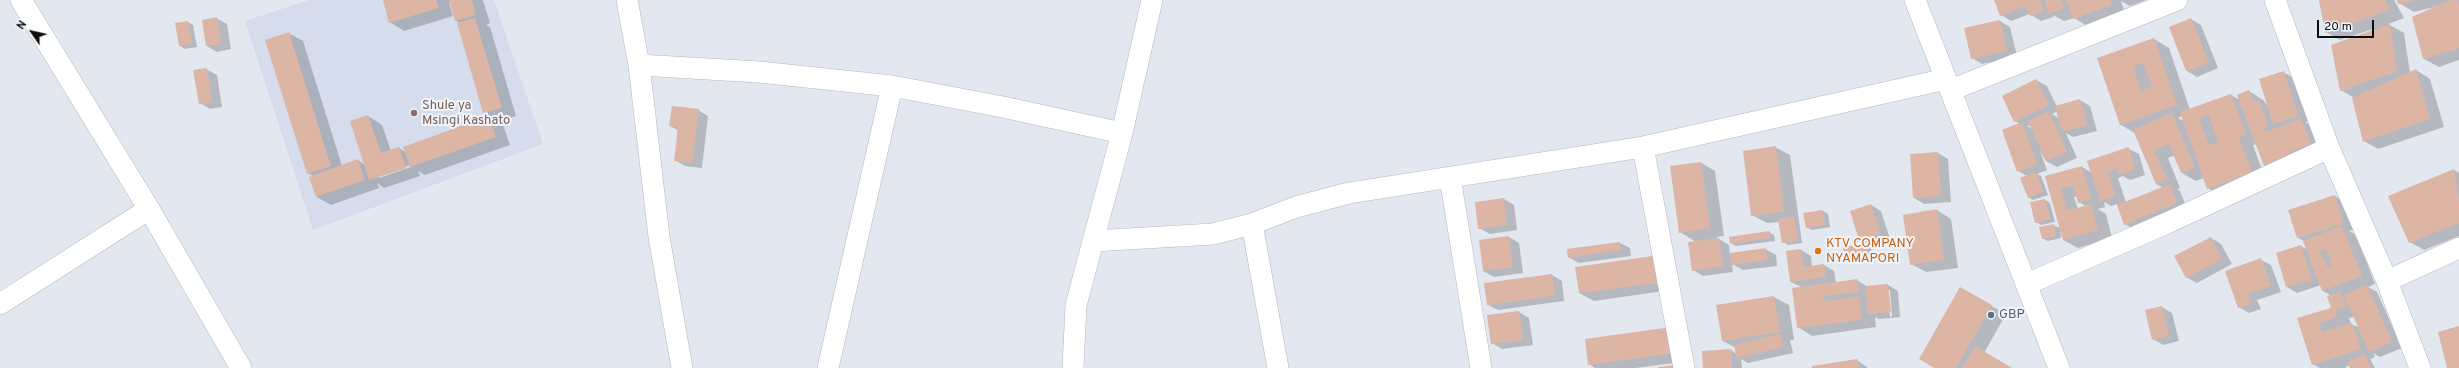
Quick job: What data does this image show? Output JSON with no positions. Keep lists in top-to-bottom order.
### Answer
{
  "places": ["Shule ya Msingi Kashato", "KTV COMPANY NYAMAPORI", "GBP"],
  "scale_bar": "20 m",
  "north": "top left"
}
